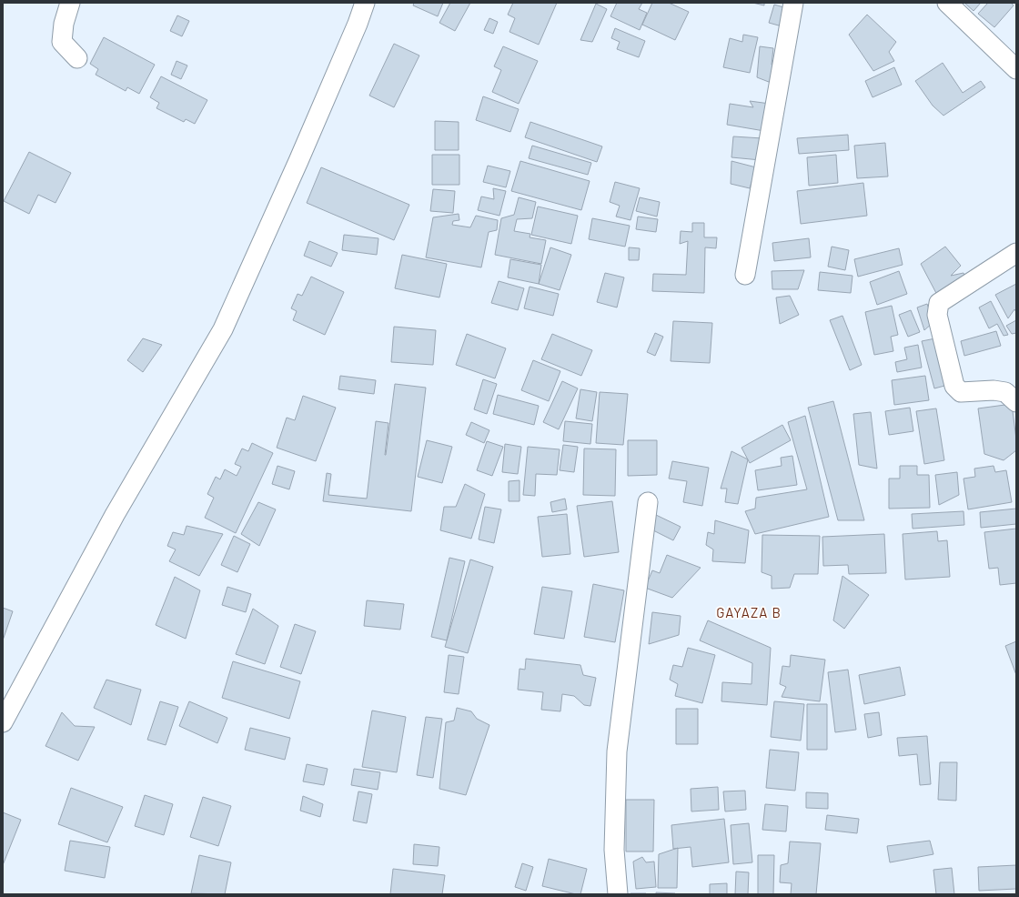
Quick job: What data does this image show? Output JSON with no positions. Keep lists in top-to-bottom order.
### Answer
{
  "districts": ["GAYAZA B"]
}
